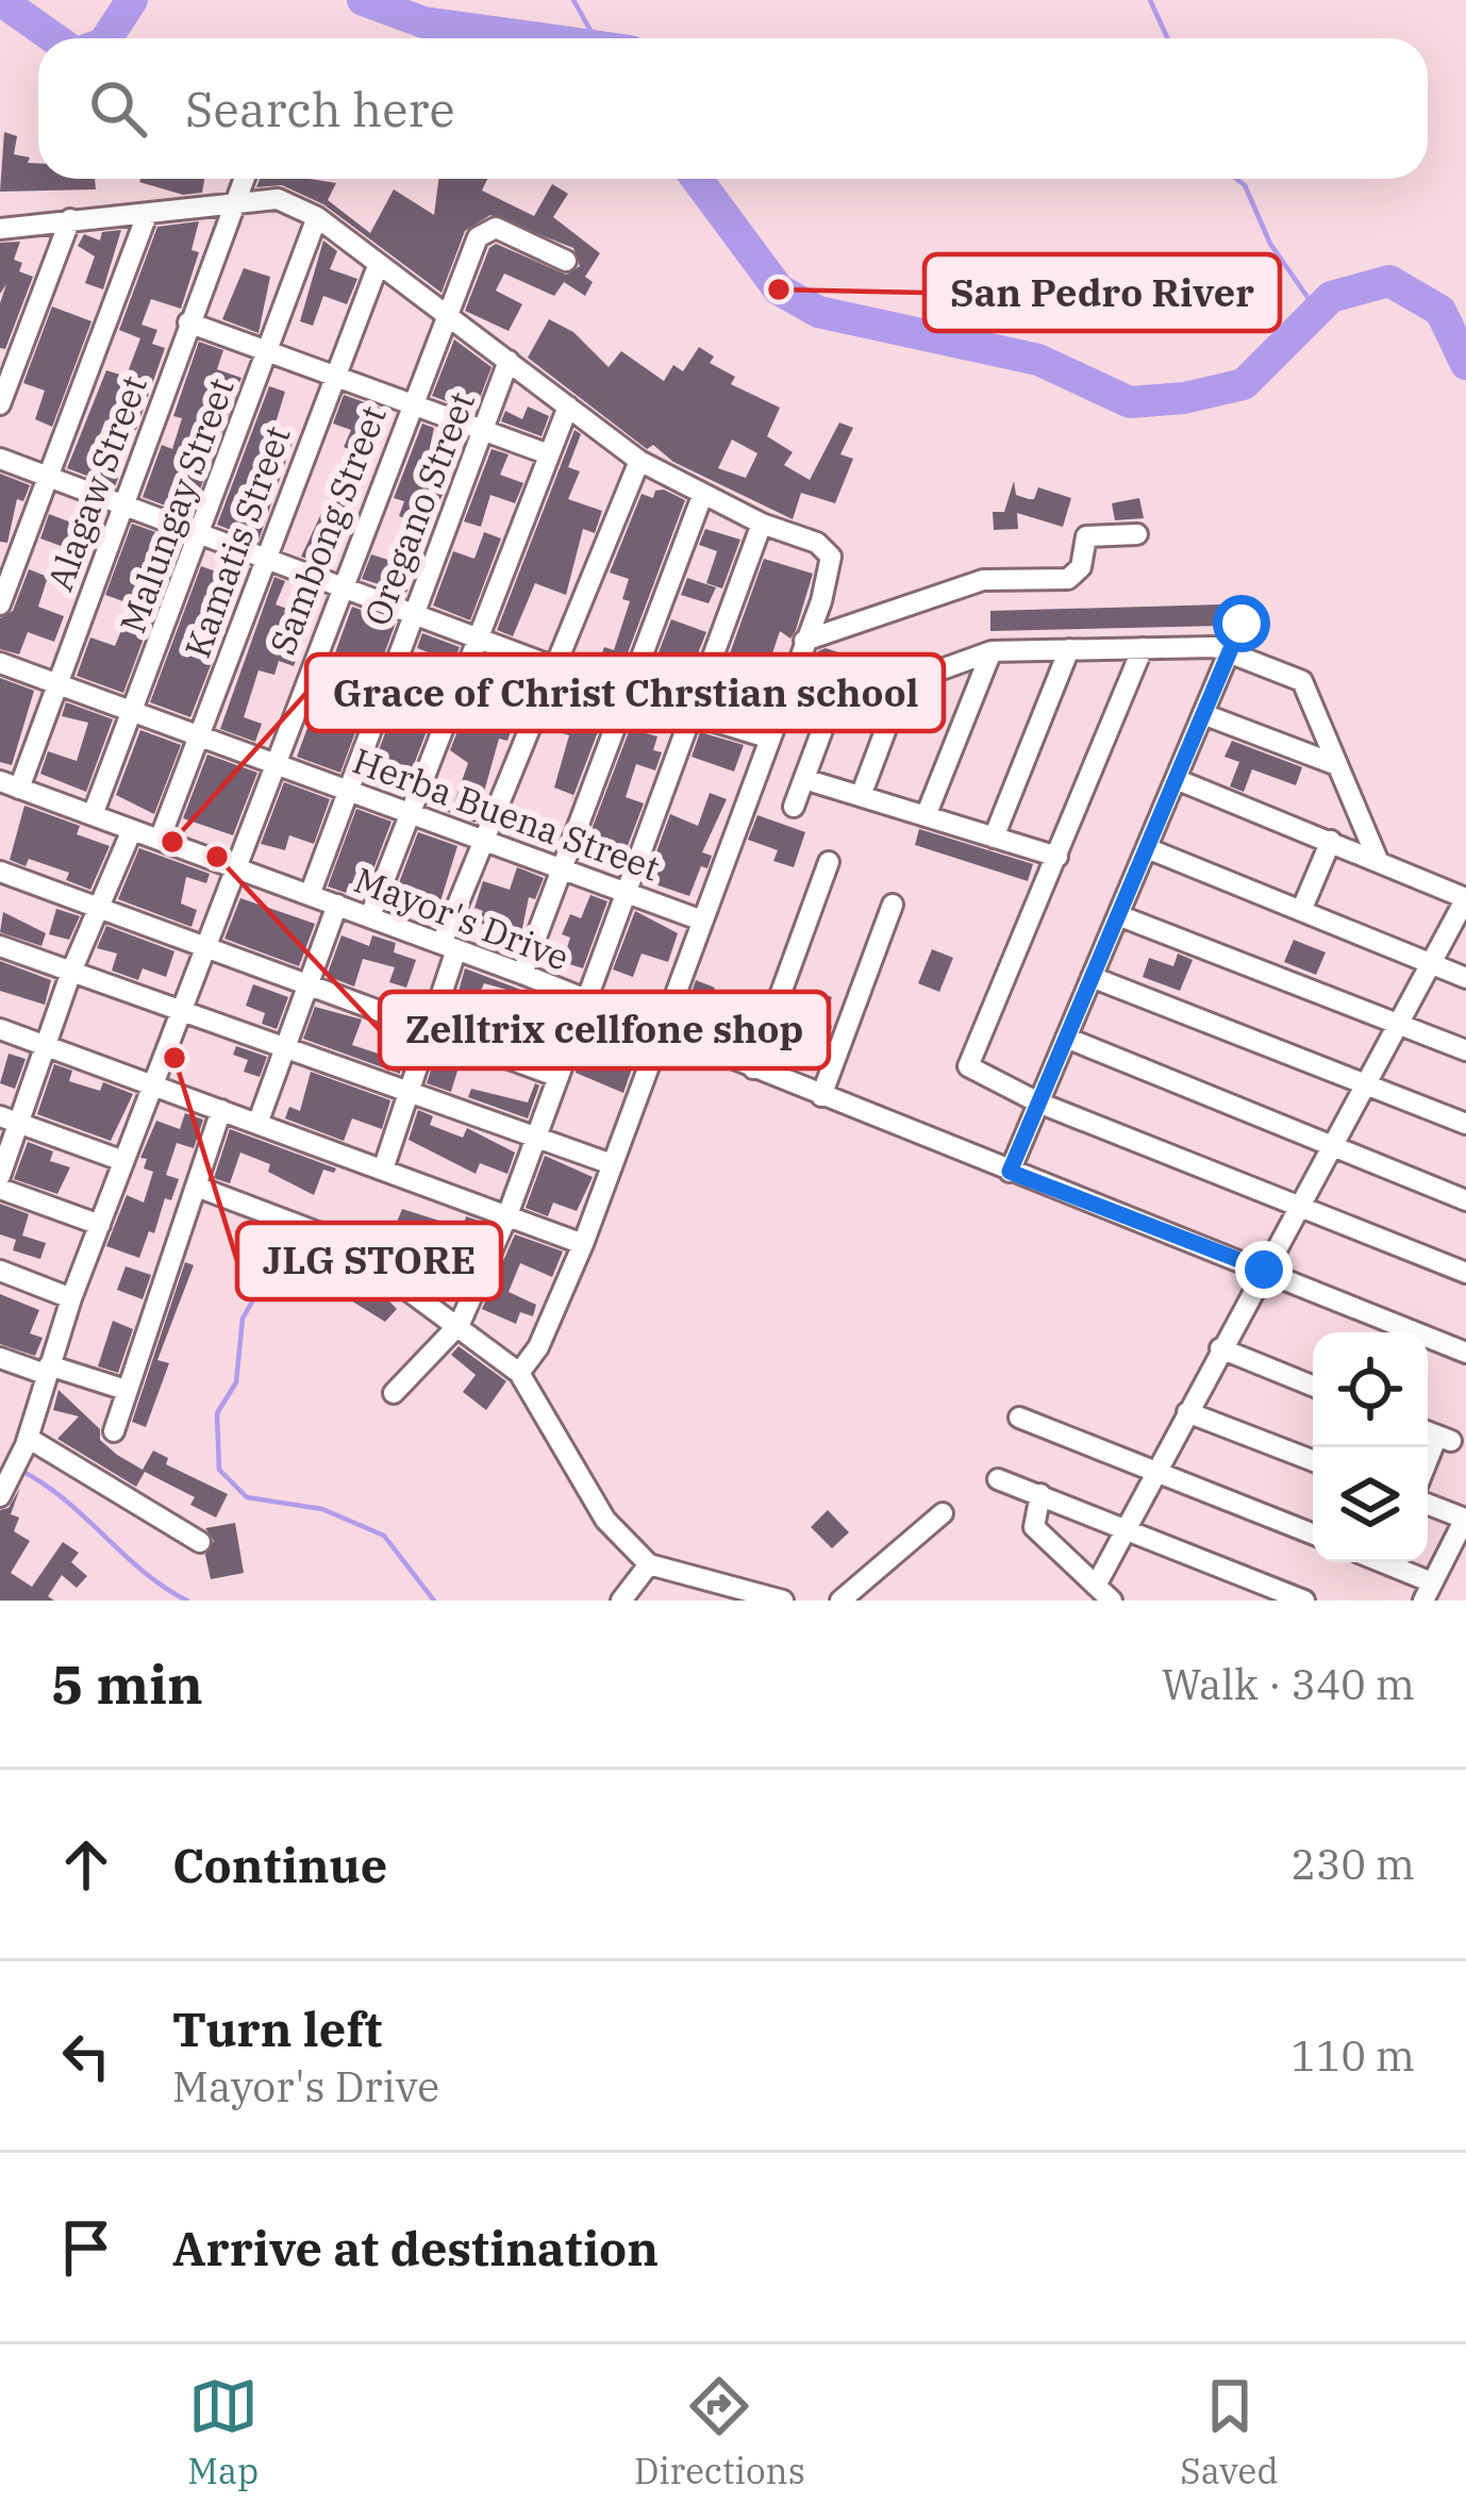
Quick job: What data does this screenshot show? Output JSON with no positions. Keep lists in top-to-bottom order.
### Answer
{
  "streets": {
    "street": [
      "Alagaw Street",
      "Malungay Street",
      "Oregano Street",
      "Sambong Street",
      "Kamatis Street",
      "Herba Buena Street",
      "Mayor's Drive"
    ]
  },
  "crossings": [
    ["Alagaw Street", "Herba Buena Street"],
    ["Alagaw Street", "Mayor's Drive"],
    ["Malungay Street", "Herba Buena Street"],
    ["Malungay Street", "Mayor's Drive"],
    ["Oregano Street", "Herba Buena Street"],
    ["Oregano Street", "Mayor's Drive"],
    ["Sambong Street", "Herba Buena Street"],
    ["Sambong Street", "Mayor's Drive"],
    ["Kamatis Street", "Herba Buena Street"],
    ["Kamatis Street", "Mayor's Drive"]
  ],
  "places": [
    "San Pedro River",
    "Grace of Christ Chrstian school",
    "Zelltrix cellfone shop",
    "JLG STORE"
  ],
  "page": {
    "search": "Search here",
    "heading": ["5 min", "Walk · 340 m"],
    "list": [
      ["Continue", "230 m"],
      ["Turn left", "Mayor's Drive", "110 m"],
      "Arrive at destination"
    ],
    "nav": ["Map", "Directions", "Saved"]
  }
}
